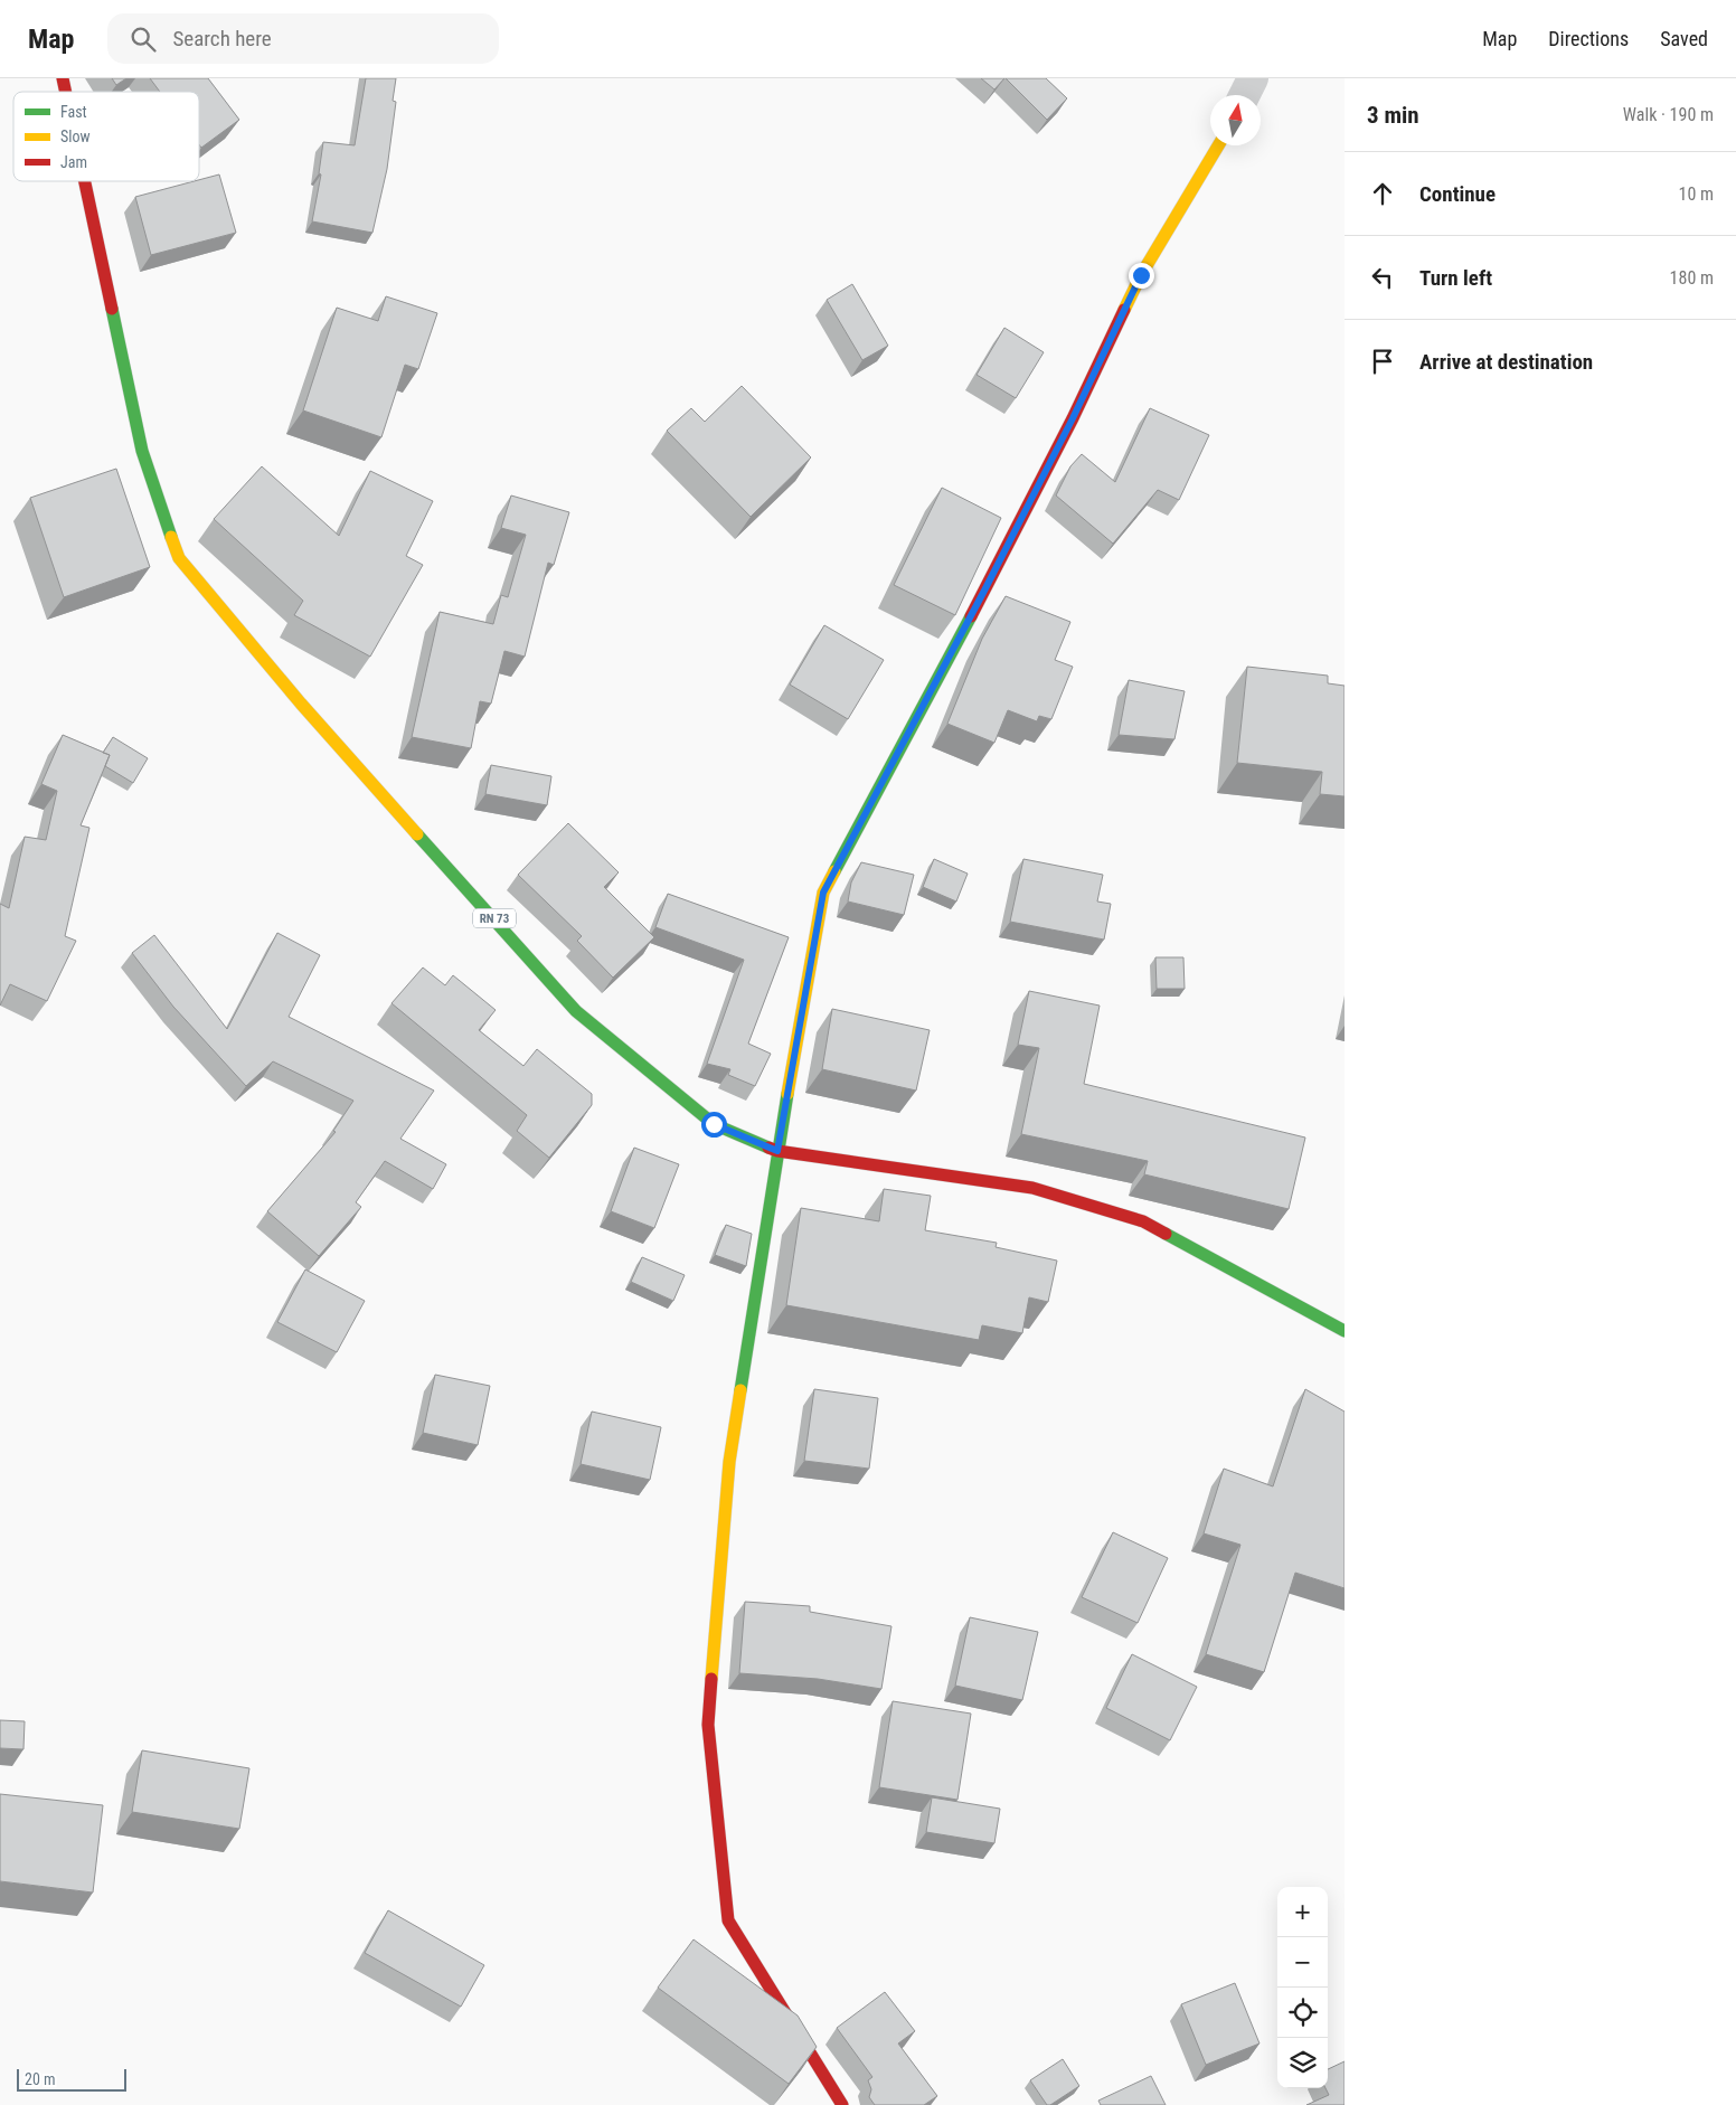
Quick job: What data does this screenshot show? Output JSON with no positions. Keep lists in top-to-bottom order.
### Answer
{
  "streets": {
    "street": ["RN 73"]
  },
  "legend": ["Fast", "Slow", "Jam"],
  "scale_bar": "20 m",
  "north": "top",
  "page": {
    "header": "Map",
    "search": "Search here",
    "nav": ["Map", "Directions", "Saved"],
    "heading": ["3 min", "Walk · 190 m"],
    "list": [
      ["Continue", "10 m"],
      ["Turn left", "180 m"],
      "Arrive at destination"
    ],
    "map_buttons": ["+", "−"],
    "scale": "20 m"
  }
}
